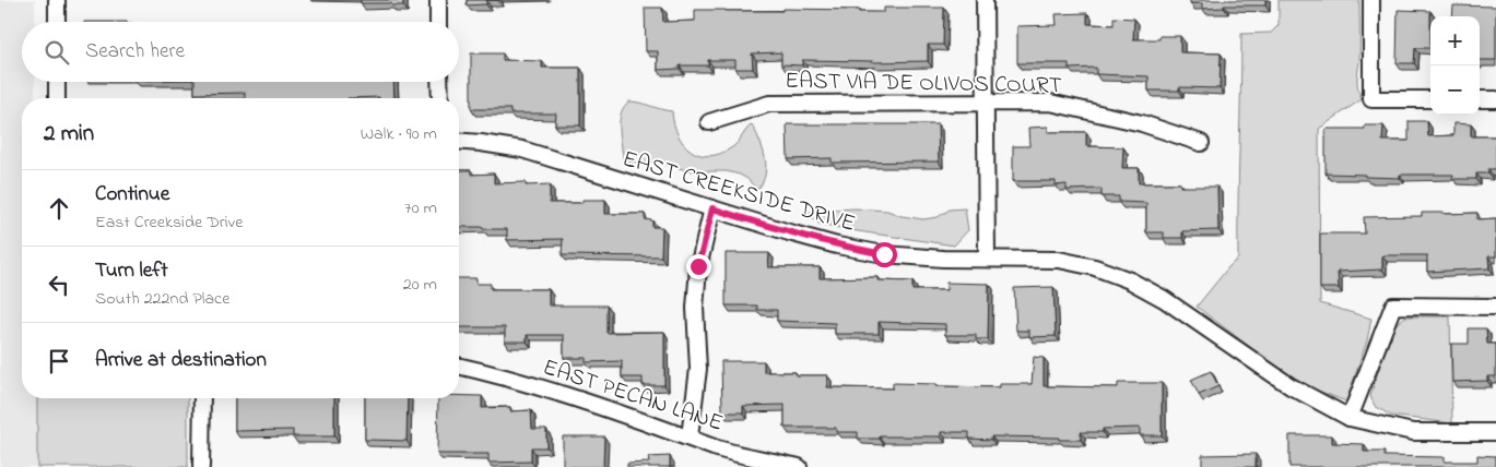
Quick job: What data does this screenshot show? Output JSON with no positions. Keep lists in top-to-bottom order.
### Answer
{
  "streets": {
    "street": ["EAST VIA DE OLIVOS COURT", "EAST CREEKSIDE DRIVE", "EAST PECAN LANE"]
  },
  "page": {
    "map_buttons": ["+", "−"],
    "search": "Search here",
    "heading": ["2 min", "Walk · 90 m"],
    "list": [
      ["Continue", "East Creekside Drive", "70 m"],
      ["Turn left", "South 222nd Place", "20 m"],
      "Arrive at destination"
    ]
  }
}
